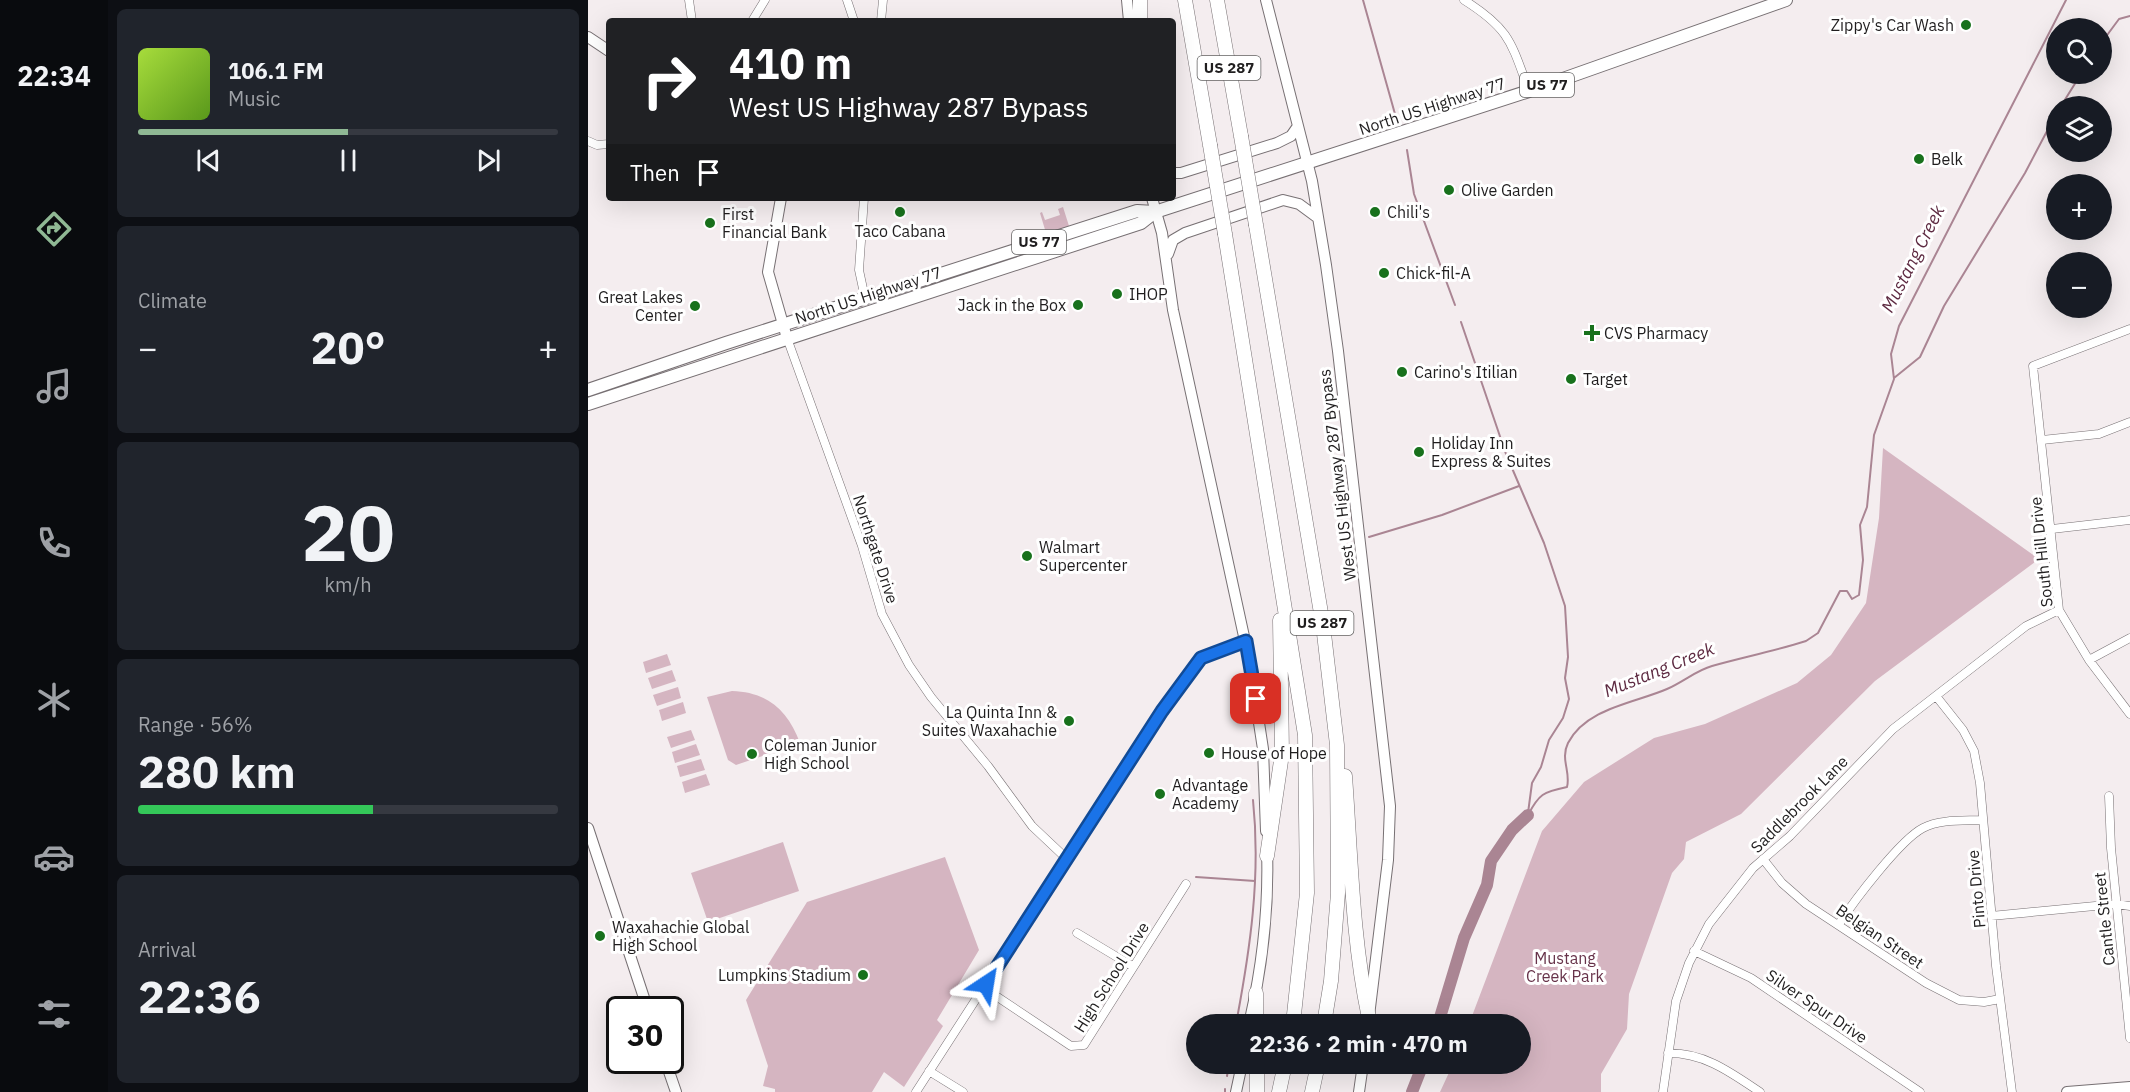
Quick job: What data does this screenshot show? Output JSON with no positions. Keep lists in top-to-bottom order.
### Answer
{
  "streets": {
    "highway": ["US 287"],
    "main road": [
      "US 77",
      "North US Highway 77",
      "West US Highway 287 Bypass",
      "Northgate Drive"
    ],
    "street": [
      "South Hill Drive",
      "Saddlebrook Lane",
      "Pinto Drive",
      "Cantle Street",
      "Belgian Street",
      "High School Drive",
      "Silver Spur Drive"
    ]
  },
  "crossings": [
    ["North US Highway 77", "West US Highway 287 Bypass"],
    ["North US Highway 77", "Northgate Drive"],
    ["South Hill Drive", "Saddlebrook Lane"],
    ["Saddlebrook Lane", "Pinto Drive"],
    ["Saddlebrook Lane", "Belgian Street"],
    ["Saddlebrook Lane", "Silver Spur Drive"],
    ["Pinto Drive", "Belgian Street"]
  ],
  "water": ["Mustang Creek"],
  "parks": ["Mustang Creek Park"],
  "places": {
    "other": [
      "Zippy's Car Wash",
      "Belk",
      "Olive Garden",
      "Taco Cabana",
      "Chili's",
      "First Financial Bank",
      "Chick-fil-A",
      "IHOP",
      "Jack in the Box",
      "Great Lakes Center",
      "Carino's Itilian",
      "Target",
      "Holiday Inn Express & Suites",
      "Walmart Supercenter",
      "La Quinta Inn & Suites Waxahachie",
      "House of Hope",
      "Coleman Junior High School",
      "Advantage Academy",
      "Waxahachie Global High School",
      "Lumpkins Stadium"
    ],
    "health": ["CVS Pharmacy"]
  },
  "page": {
    "tabs": "22:34",
    "map_buttons": ["+", "−"],
    "turn": ["410 m", "West US Highway 287 Bypass"],
    "song": ["106.1 FM", "Music"],
    "then": "Then",
    "tile": [
      "Climate",
      ["20", "km/h"],
      ["Range · 56%", "280 km"],
      ["Arrival", "22:36"]
    ],
    "heat": ["−", "20°", "+"],
    "limit": "30",
    "trip": "22:36 · 2 min · 470 m"
  }
}
